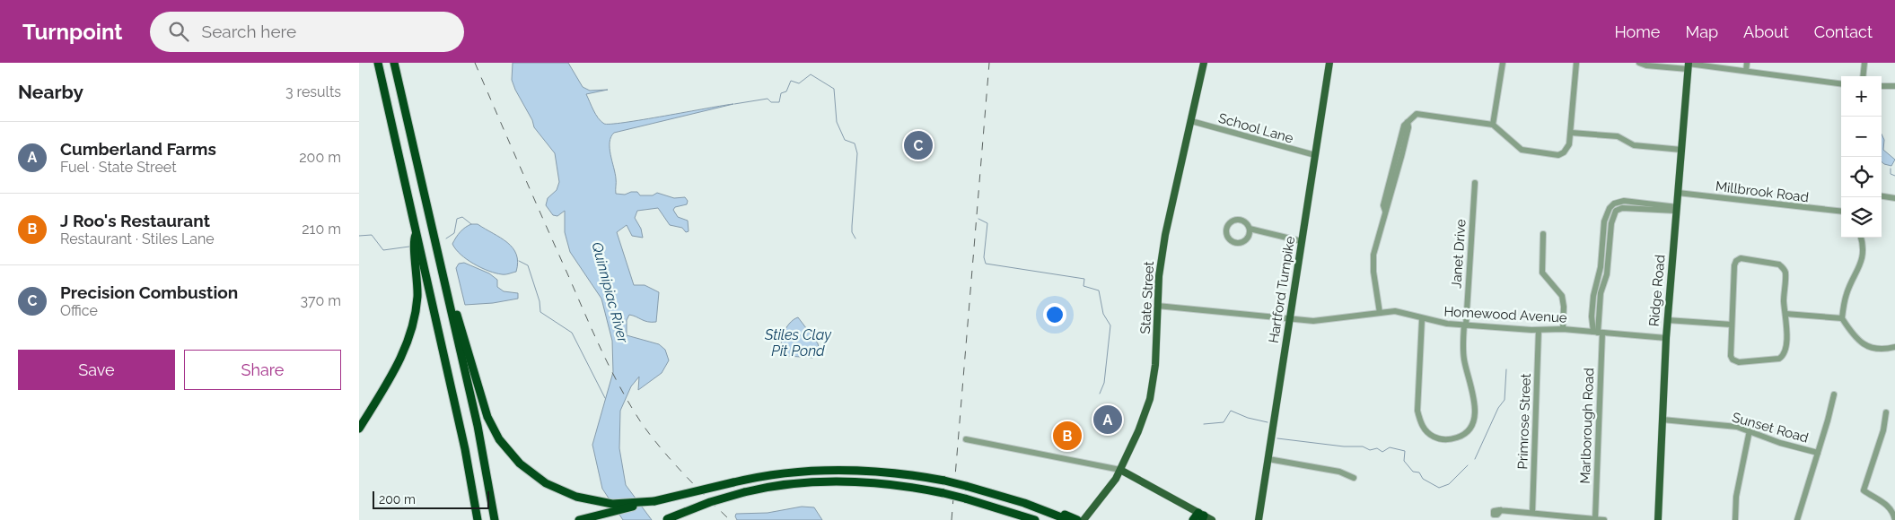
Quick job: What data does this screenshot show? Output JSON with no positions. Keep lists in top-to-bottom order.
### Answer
{
  "streets": {
    "main road": ["Hartford Turnpike", "Ridge Road", "State Street"],
    "street": [
      "School Lane",
      "Millbrook Road",
      "Janet Drive",
      "Homewood Avenue",
      "Primrose Street",
      "Marlborough Road",
      "Sunset Road"
    ]
  },
  "crossings": [
    ["School Lane", "Hartford Turnpike"],
    ["School Lane", "State Street"],
    ["Millbrook Road", "Ridge Road"],
    ["Janet Drive", "Homewood Avenue"],
    ["Hartford Turnpike", "Homewood Avenue"],
    ["Ridge Road", "Homewood Avenue"],
    ["Ridge Road", "Marlborough Road"],
    ["Ridge Road", "Sunset Road"],
    ["State Street", "Homewood Avenue"],
    ["Homewood Avenue", "Primrose Street"],
    ["Homewood Avenue", "Marlborough Road"]
  ],
  "water": ["Quinnipiac River", "Stiles Clay Pit Pond"],
  "scale_bar": "200 m",
  "page": {
    "header": "Turnpoint",
    "search": "Search here",
    "nav": [
      "Home",
      "Map",
      "About",
      "Contact"
    ],
    "heading": ["Nearby", "3 results"],
    "map_buttons": ["+", "−"],
    "list": [
      {
        "mark": "A",
        "name": "Cumberland Farms",
        "note": "Fuel · State Street",
        "value": "200 m"
      },
      {
        "mark": "B",
        "name": "J Roo's Restaurant",
        "note": "Restaurant · Stiles Lane",
        "value": "210 m"
      },
      {
        "mark": "C",
        "name": "Precision Combustion",
        "note": "Office",
        "value": "370 m"
      }
    ],
    "pins": ["C", "A", "B"],
    "buttons": ["Save", "Share"],
    "scale": "200 m"
  }
}
